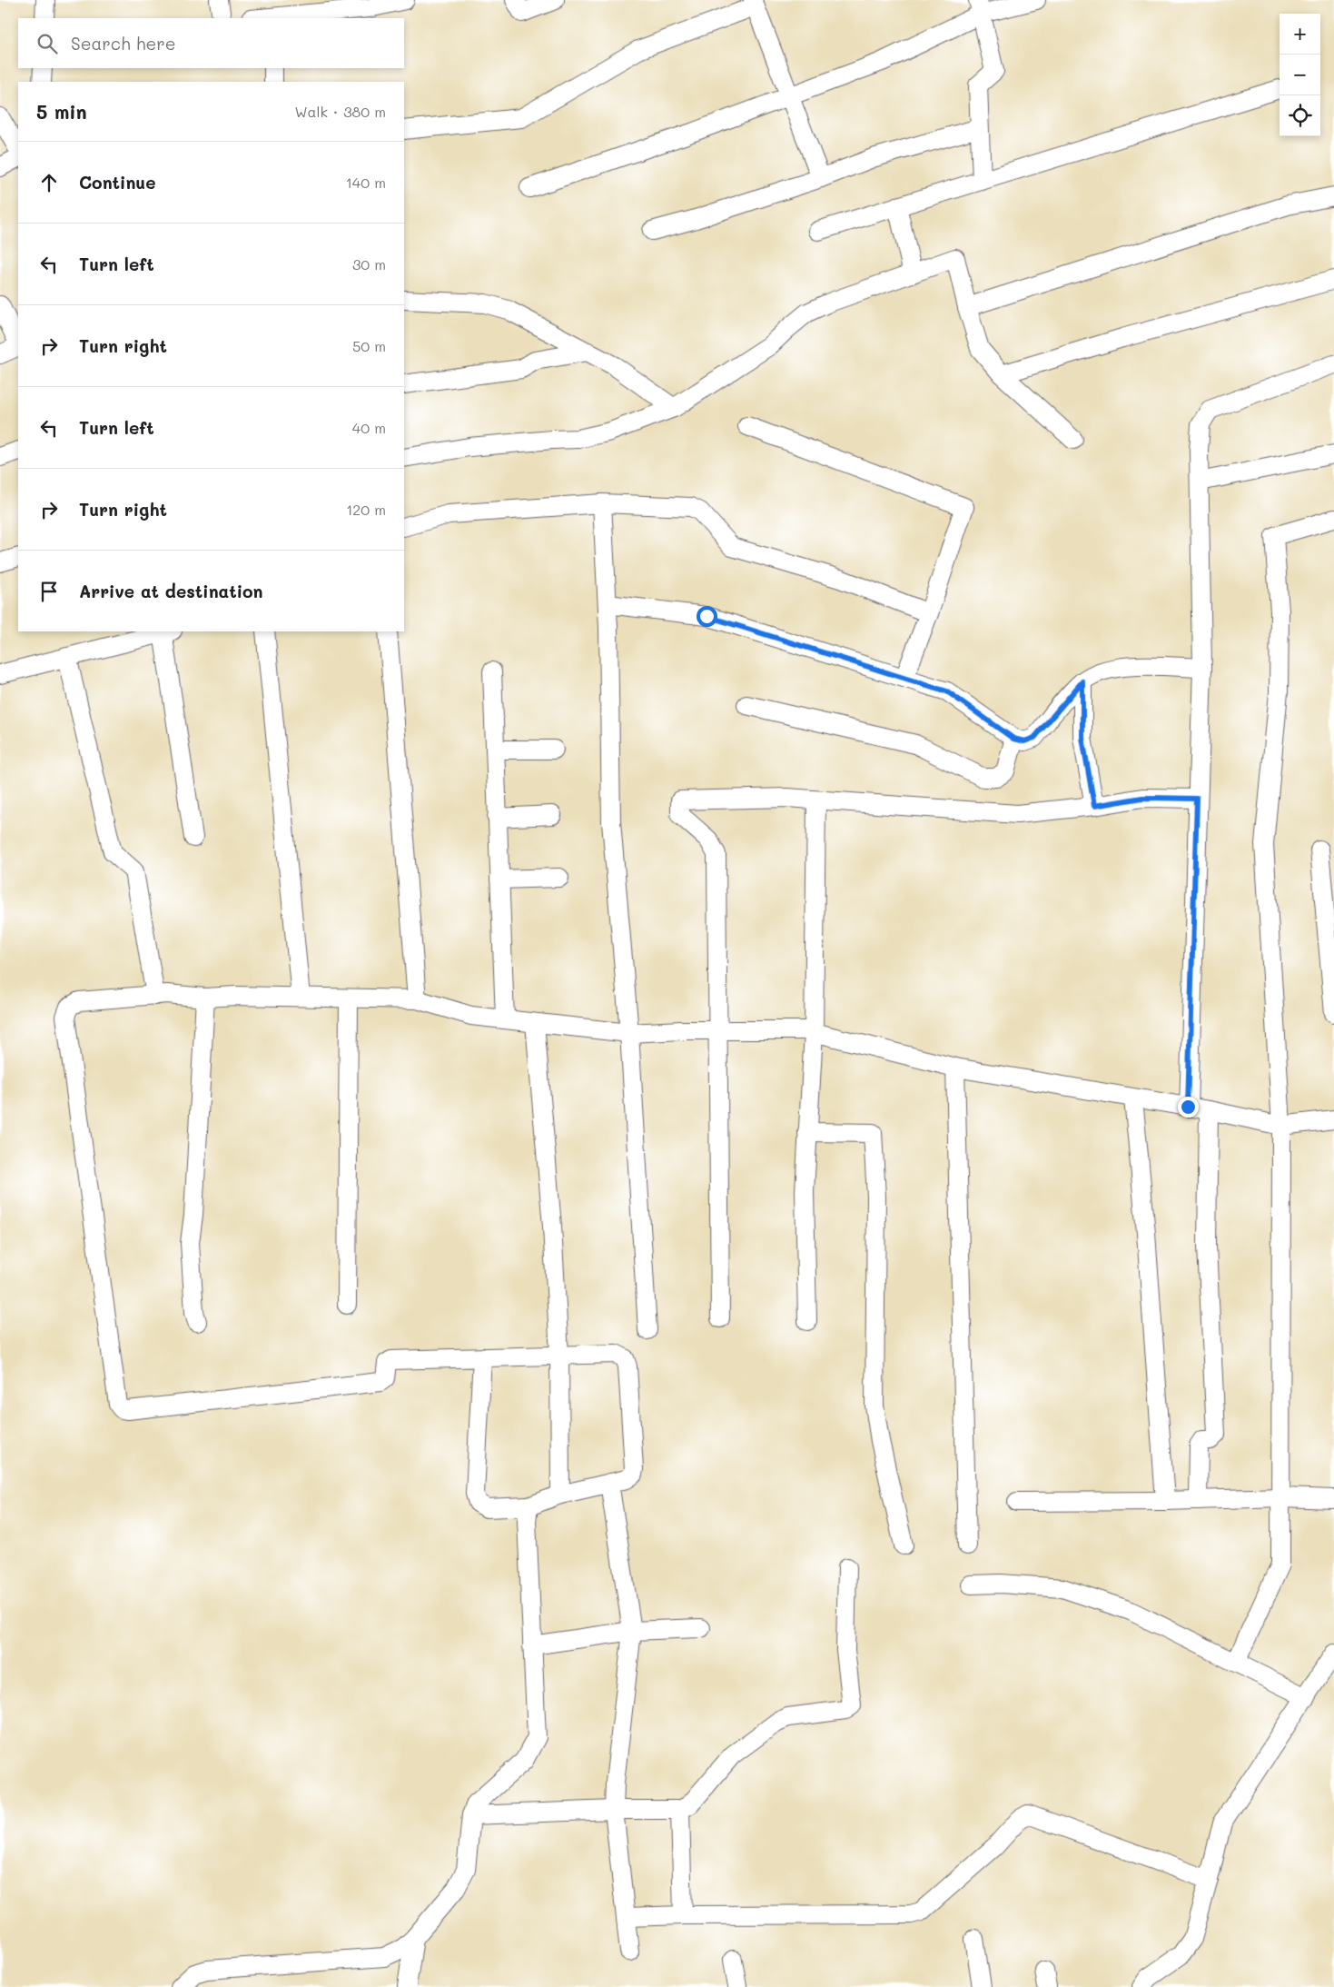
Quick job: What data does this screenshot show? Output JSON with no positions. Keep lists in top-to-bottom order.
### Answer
{
  "page": {
    "map_buttons": ["+", "−"],
    "search": "Search here",
    "heading": ["5 min", "Walk · 380 m"],
    "list": [
      ["Continue", "140 m"],
      ["Turn left", "30 m"],
      ["Turn right", "50 m"],
      ["Turn left", "40 m"],
      ["Turn right", "120 m"],
      "Arrive at destination"
    ]
  }
}
